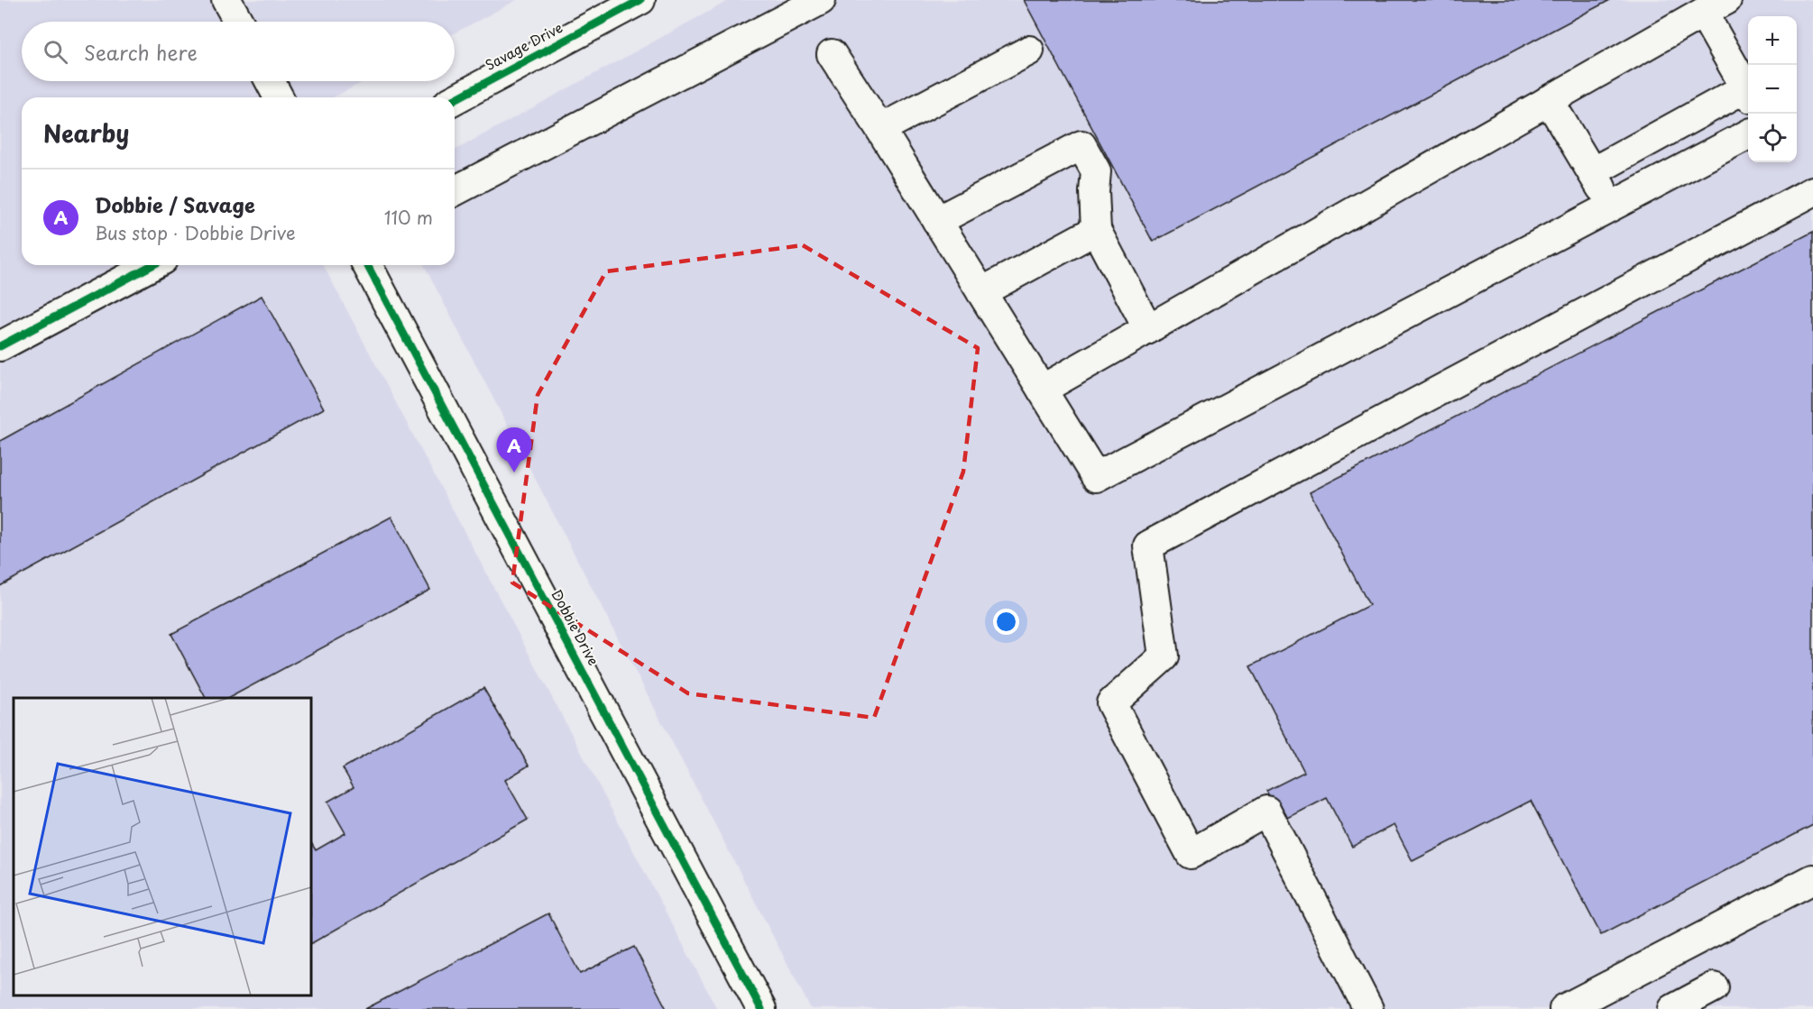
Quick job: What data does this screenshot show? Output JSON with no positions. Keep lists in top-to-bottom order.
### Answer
{
  "streets": {
    "street": ["Savage Drive", "Dobbie Drive"]
  },
  "page": {
    "map_buttons": ["+", "−"],
    "search": "Search here",
    "heading": "Nearby",
    "list": [
      {
        "mark": "A",
        "name": "Dobbie / Savage",
        "note": "Bus stop · Dobbie Drive",
        "value": "110 m"
      }
    ],
    "pins": "A"
  }
}
